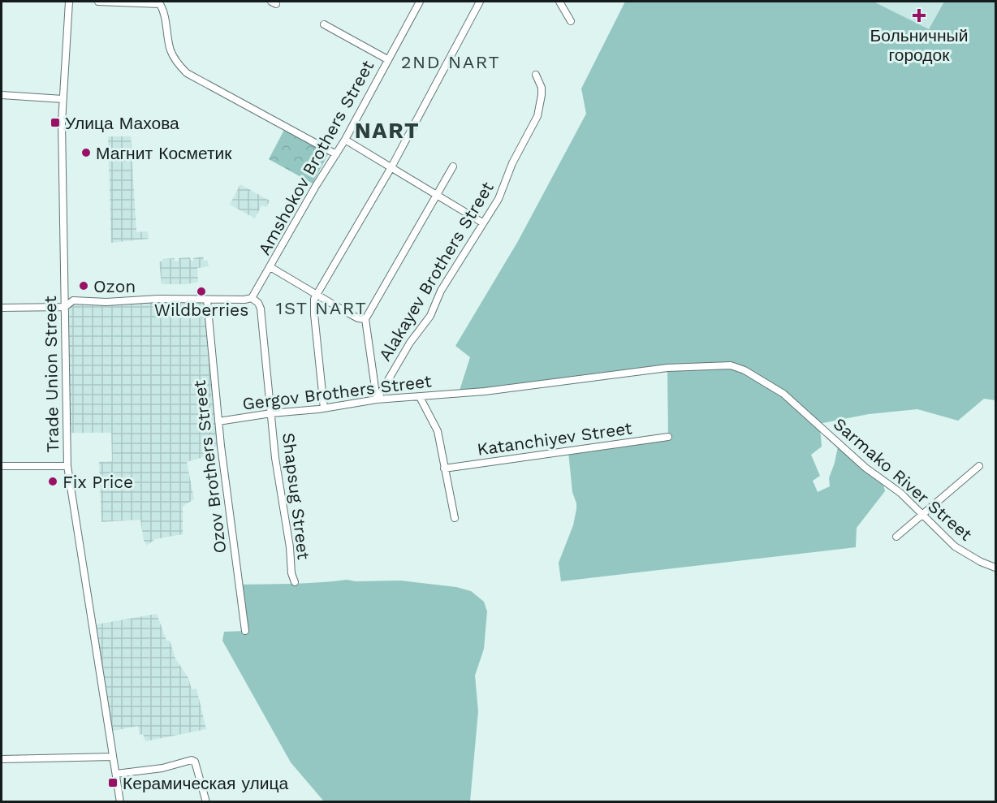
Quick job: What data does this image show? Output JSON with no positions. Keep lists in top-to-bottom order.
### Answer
{
  "streets": {
    "street": [
      "Amshokov Brothers Street",
      "Alakayev Brothers Street",
      "Trade Union Street",
      "Gergov Brothers Street",
      "Katanchiyev Street",
      "Ozov Brothers Street",
      "Sarmako River Street",
      "Shapsug Street"
    ]
  },
  "crossings": [
    ["Alakayev Brothers Street", "Gergov Brothers Street"],
    ["Gergov Brothers Street", "Ozov Brothers Street"],
    ["Gergov Brothers Street", "Sarmako River Street"],
    ["Gergov Brothers Street", "Shapsug Street"]
  ],
  "districts": ["2ND NART", "NART", "1ST NART"],
  "places": {
    "health": ["Больничный городок"],
    "transit": ["Улица Махова", "Керамическая улица"],
    "other": [
      "Магнит Косметик",
      "Ozon",
      "Wildberries",
      "Fix Price"
    ]
  }
}
